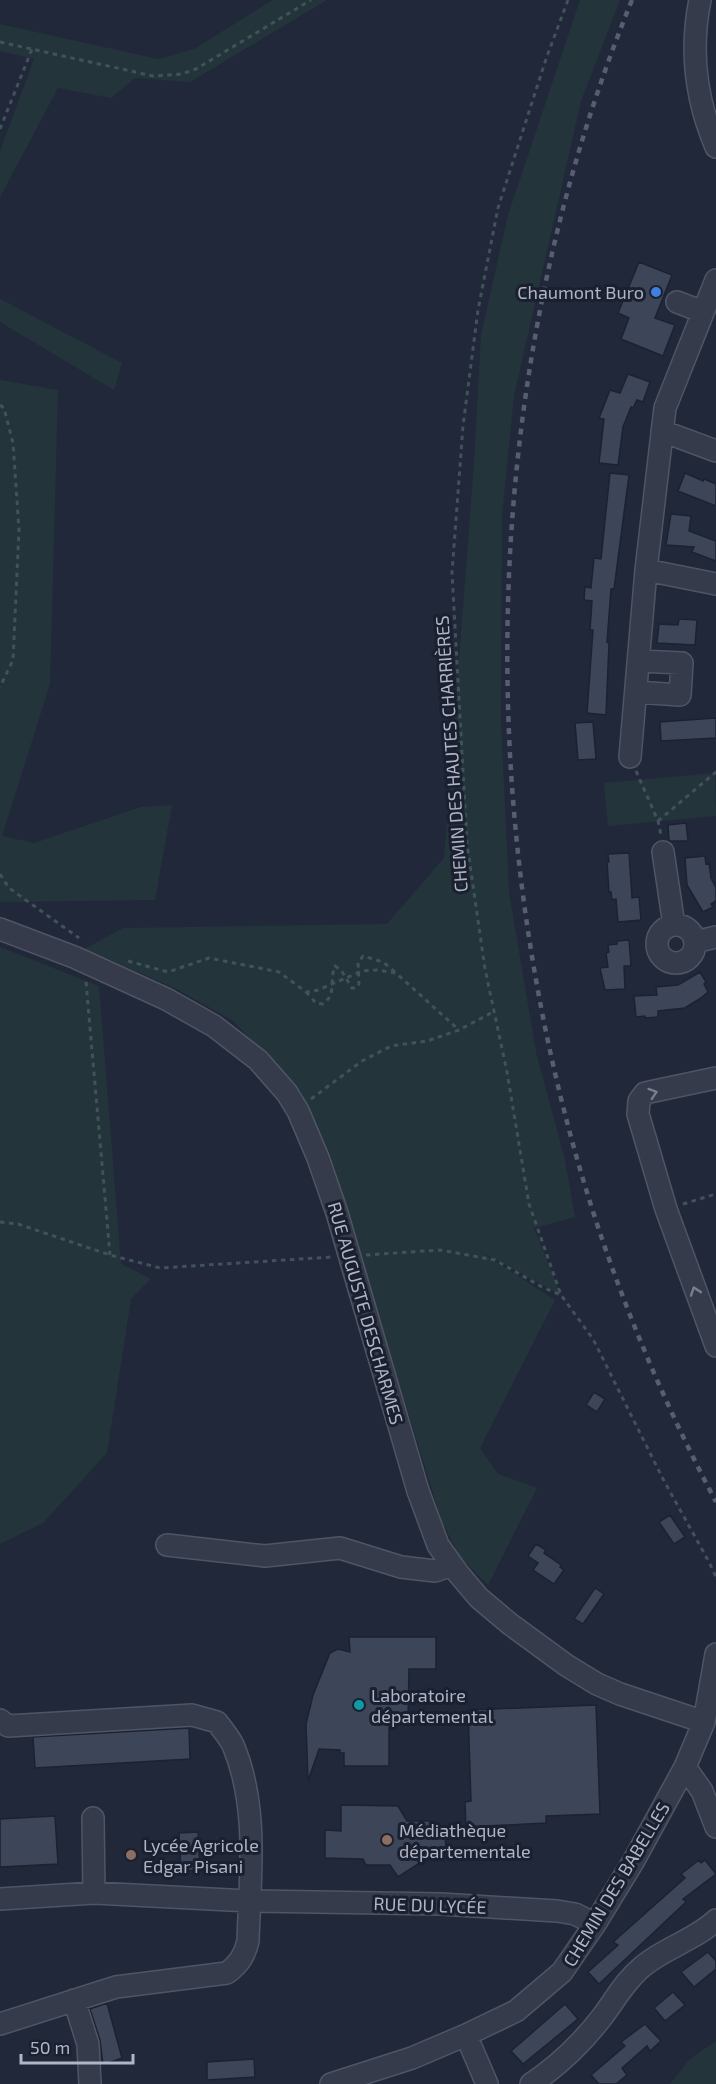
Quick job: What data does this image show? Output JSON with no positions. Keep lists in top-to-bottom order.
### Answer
{
  "streets": {
    "street": ["RUE AUGUSTE DESCHARMES", "CHEMIN DES BABELLES", "RUE DU LYCÉE"],
    "path": ["CHEMIN DES HAUTES CHARRIÈRES"]
  },
  "crossings": [
    ["RUE AUGUSTE DESCHARMES", "CHEMIN DES BABELLES"],
    ["CHEMIN DES BABELLES", "RUE DU LYCÉE"]
  ],
  "places": [
    "Chaumont Buro",
    "Laboratoire départemental",
    "Médiathèque départementale",
    "Lycée Agricole Edgar Pisani"
  ],
  "scale_bar": "50 m"
}
